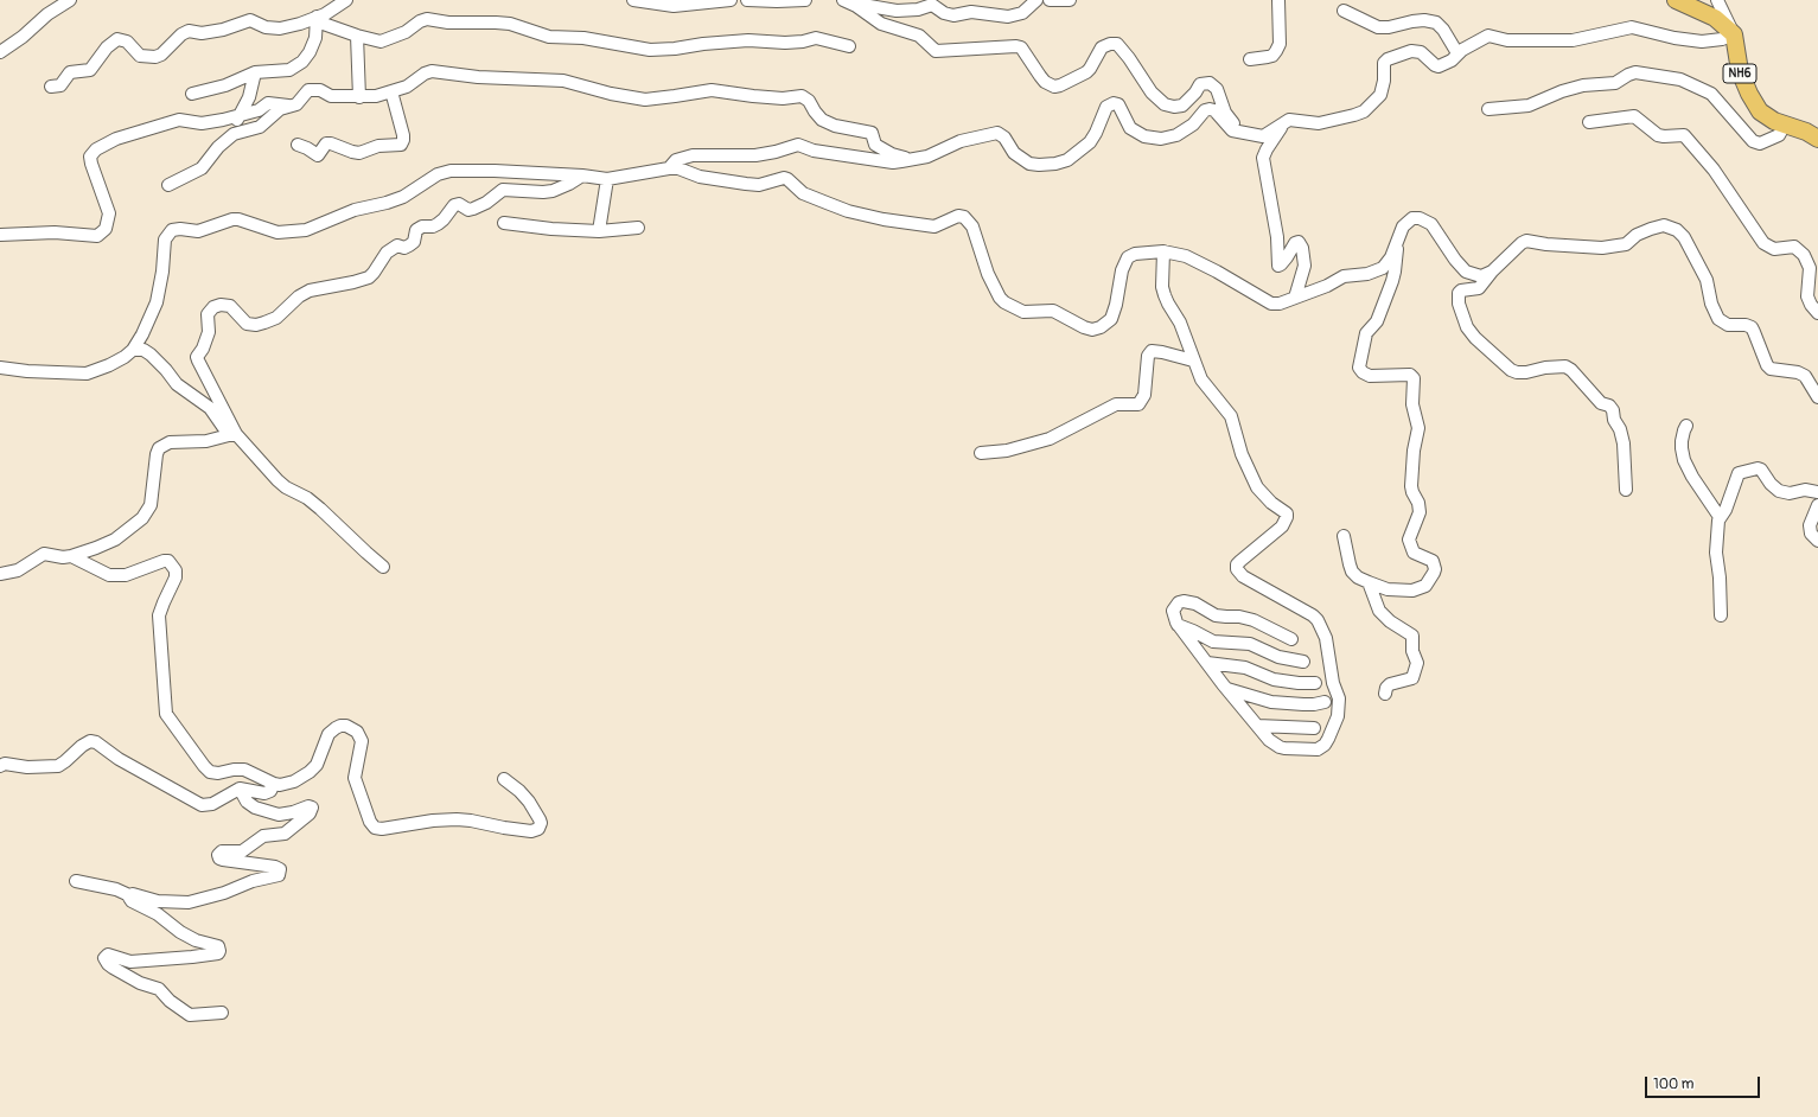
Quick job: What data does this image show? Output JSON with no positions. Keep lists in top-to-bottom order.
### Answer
{
  "streets": {
    "highway": ["NH6"]
  },
  "scale_bar": "100 m"
}
